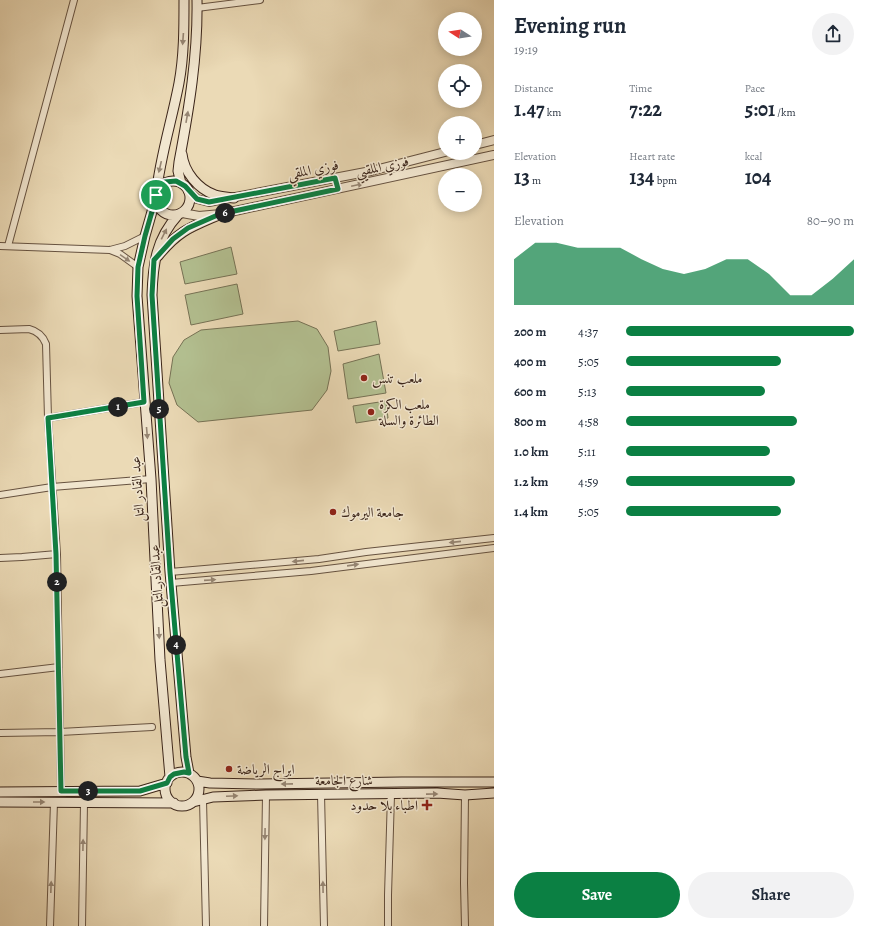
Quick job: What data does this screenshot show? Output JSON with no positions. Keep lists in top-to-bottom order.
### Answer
{
  "streets": {
    "main road": ["عبد القادر التل", "عبدالقادر التل", "شارع الجامعة"],
    "street": ["فوزي الملقيي", "فوزي الملقي"]
  },
  "crossings": [
    ["فوزي الملقيي", "فوزي الملقي"],
    ["فوزي الملقيي", "عبد القادر التل"],
    ["فوزي الملقيي", "عبدالقادر التل"],
    ["فوزي الملقي", "عبد القادر التل"],
    ["فوزي الملقي", "عبدالقادر التل"],
    ["عبد القادر التل", "عبدالقادر التل"],
    ["عبد القادر التل", "شارع الجامعة"],
    ["عبدالقادر التل", "شارع الجامعة"]
  ],
  "one_way": ["فوزي الملقيي"],
  "places": {
    "other": [
      "ملعب تنس",
      "ملعب الكرة الطائرة والسلة",
      "جامعة اليرموك",
      "ابراج الرياضة"
    ],
    "health": ["اطباء بلا حدود"]
  },
  "north": "left",
  "page": {
    "heading": ["Evening run", "19:19"],
    "map_buttons": ["+", "−"],
    "stats": [
      ["Distance", "1.47 km"],
      ["Time", "7:22"],
      ["Pace", "5:01 /km"],
      ["Elevation", "13 m"],
      ["Heart rate", "134 bpm"],
      ["kcal", "104"]
    ],
    "pins": [
      "6",
      "1",
      "5",
      "2",
      "4",
      "3"
    ],
    "chart": ["Elevation", "80–90 m"],
    "list": [
      {
        "name": "200 m",
        "note": "4:37"
      },
      {
        "name": "400 m",
        "note": "5:05"
      },
      {
        "name": "600 m",
        "note": "5:13"
      },
      {
        "name": "800 m",
        "note": "4:58"
      },
      {
        "name": "1.0 km",
        "note": "5:11"
      },
      {
        "name": "1.2 km",
        "note": "4:59"
      },
      {
        "name": "1.4 km",
        "note": "5:05"
      }
    ],
    "buttons": ["Save", "Share"]
  }
}
